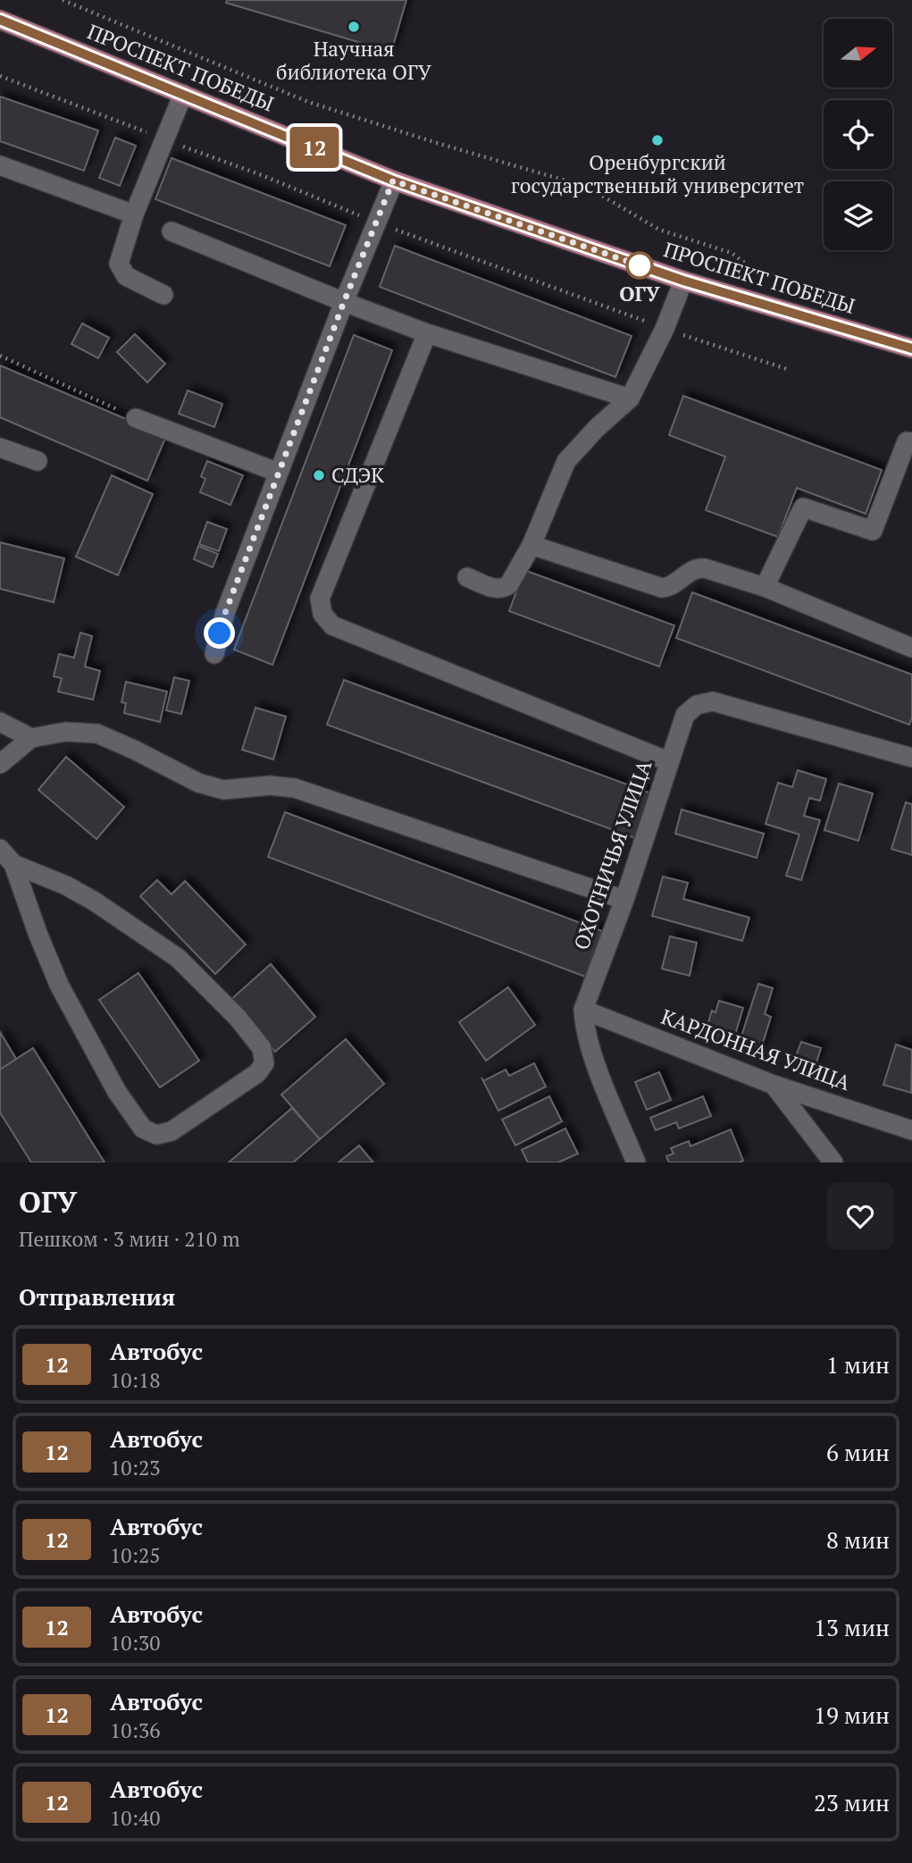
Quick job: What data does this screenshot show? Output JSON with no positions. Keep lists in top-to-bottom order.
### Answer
{
  "streets": {
    "main road": ["ПРОСПЕКТ ПОБЕДЫ"],
    "street": ["ОХОТНИЧЬЯ УЛИЦА", "КАРДОННАЯ УЛИЦА"]
  },
  "crossings": [
    ["ОХОТНИЧЬЯ УЛИЦА", "КАРДОННАЯ УЛИЦА"]
  ],
  "places": [
    "Научная библиотека ОГУ",
    "Оренбургский государственный университет",
    "ОГУ",
    "СДЭК"
  ],
  "lines": ["bus line 12"],
  "north": "right",
  "page": {
    "on_map": "12",
    "heading": [
      ["ОГУ", "Пешком · 3 мин · 210 m"],
      "Отправления"
    ],
    "list": [
      {
        "mark": "12",
        "name": "Автобус",
        "note": "10:18",
        "value": "1 мин"
      },
      {
        "mark": "12",
        "name": "Автобус",
        "note": "10:23",
        "value": "6 мин"
      },
      {
        "mark": "12",
        "name": "Автобус",
        "note": "10:25",
        "value": "8 мин"
      },
      {
        "mark": "12",
        "name": "Автобус",
        "note": "10:30",
        "value": "13 мин"
      },
      {
        "mark": "12",
        "name": "Автобус",
        "note": "10:36",
        "value": "19 мин"
      },
      {
        "mark": "12",
        "name": "Автобус",
        "note": "10:40",
        "value": "23 мин"
      }
    ]
  }
}
